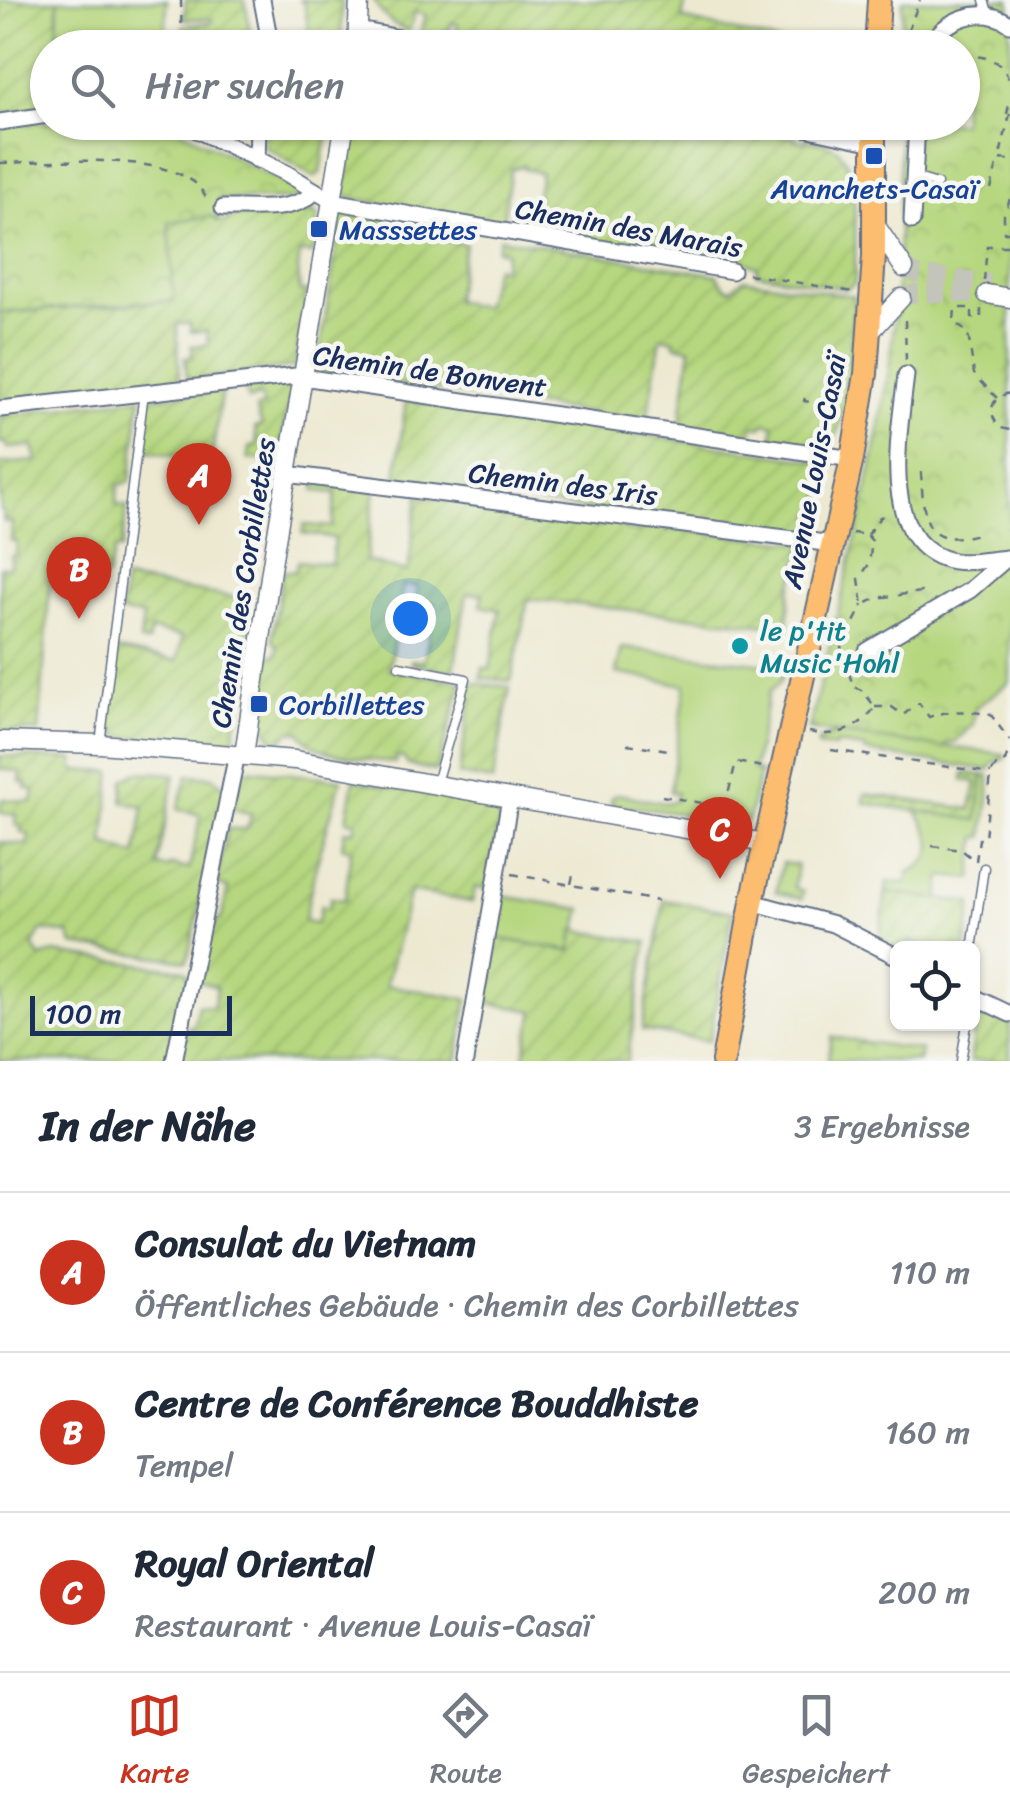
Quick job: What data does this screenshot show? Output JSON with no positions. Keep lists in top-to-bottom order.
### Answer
{
  "streets": {
    "main road": ["Avenue Louis-Casaï"],
    "street": [
      "Chemin des Marais",
      "Chemin de Bonvent",
      "Chemin des Iris",
      "Chemin des Corbillettes"
    ]
  },
  "crossings": [
    ["Chemin des Marais", "Chemin des Corbillettes"],
    ["Chemin de Bonvent", "Avenue Louis-Casaï"],
    ["Chemin de Bonvent", "Chemin des Corbillettes"],
    ["Avenue Louis-Casaï", "Chemin des Iris"],
    ["Chemin des Iris", "Chemin des Corbillettes"]
  ],
  "places": {
    "transit": ["Avanchets-Casaï", "Masssettes", "Corbillettes"],
    "other": ["le p'tit Music'Hohl"]
  },
  "scale_bar": "100 m",
  "page": {
    "search": "Hier suchen",
    "pins": ["A", "B", "C"],
    "scale": "100 m",
    "heading": ["In der Nähe", "3 Ergebnisse"],
    "list": [
      {
        "mark": "A",
        "name": "Consulat du Vietnam",
        "note": "Öffentliches Gebäude · Chemin des Corbillettes",
        "value": "110 m"
      },
      {
        "mark": "B",
        "name": "Centre de Conférence Bouddhiste",
        "note": "Tempel",
        "value": "160 m"
      },
      {
        "mark": "C",
        "name": "Royal Oriental",
        "note": "Restaurant · Avenue Louis-Casaï",
        "value": "200 m"
      }
    ],
    "nav": ["Karte", "Route", "Gespeichert"]
  }
}
